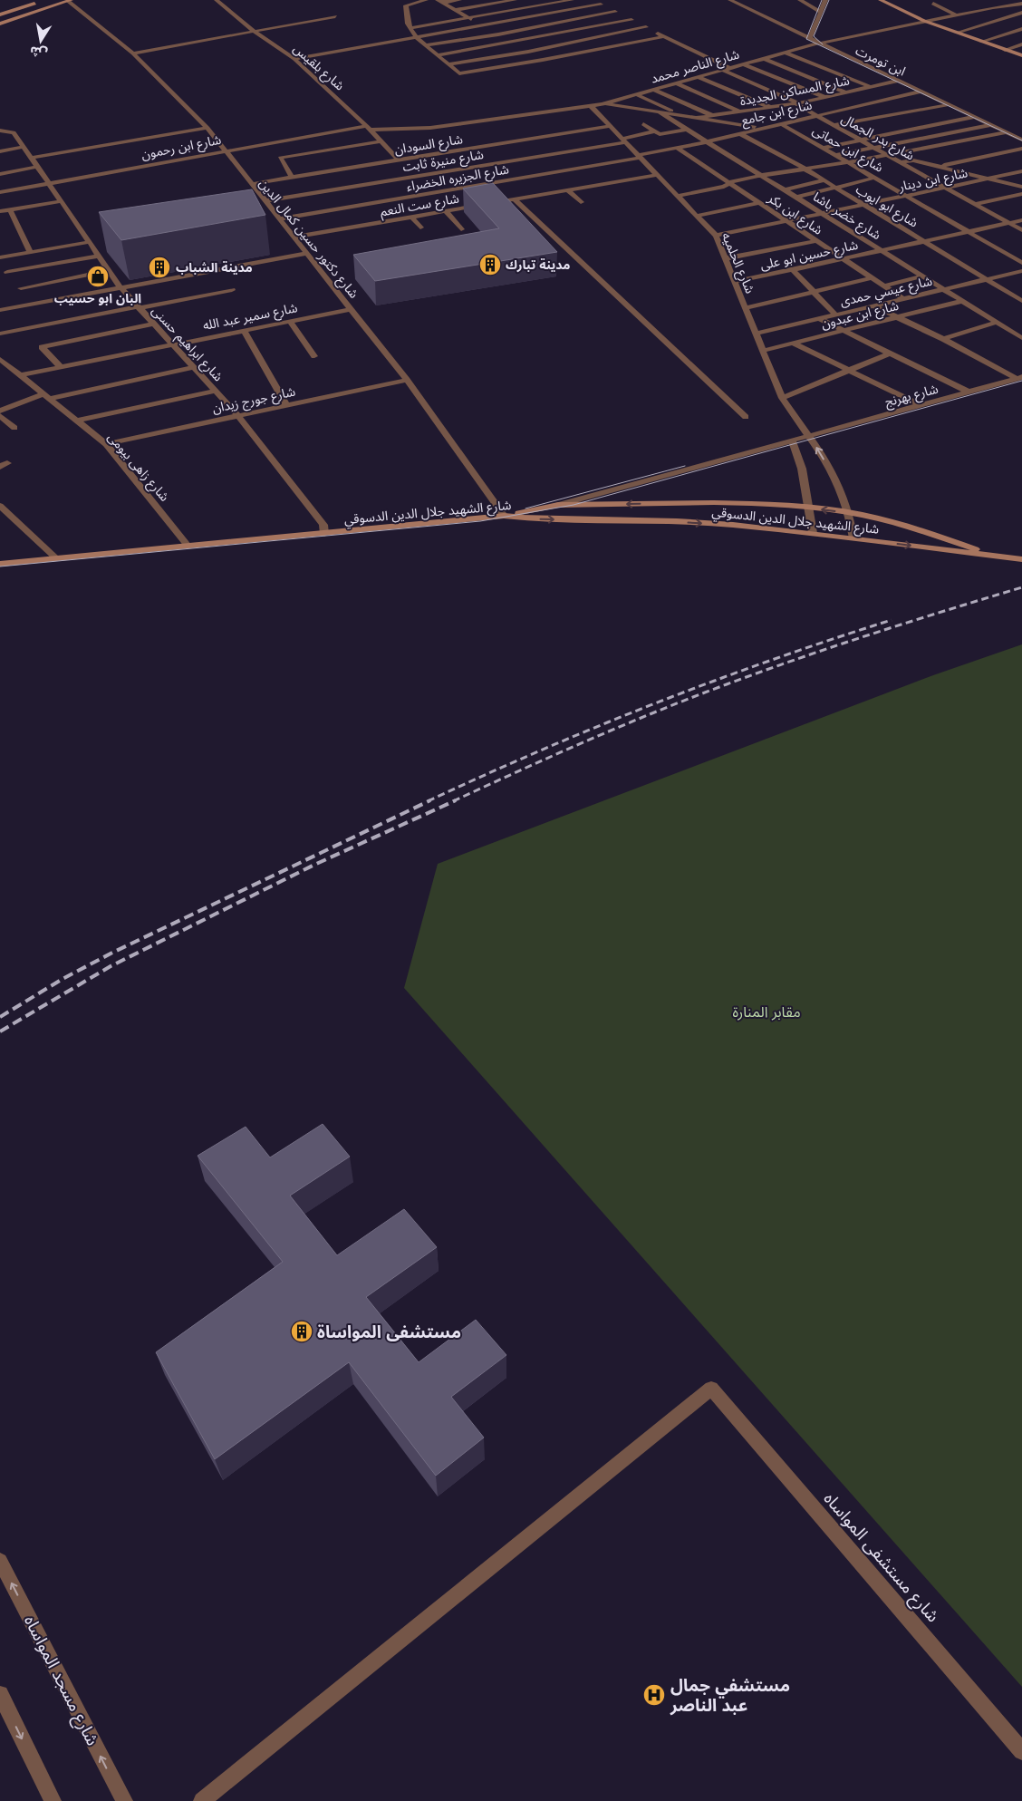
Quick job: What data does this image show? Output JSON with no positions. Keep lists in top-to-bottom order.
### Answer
{
  "streets": {
    "main road": ["شارع الشهيد جلال الدين الدسوقي"],
    "street": [
      "ابن تومرت",
      "شارع الناصر محمد",
      "شارع بلقيس",
      "شارع المساكن الجديدة",
      "شارع ابن جامع",
      "شارع بدر الجمال",
      "شارع السودان",
      "شارع ابن رحمون",
      "شارع ابن حماتى",
      "شارع منيرة ثابت",
      "شارع الجزيره الخضراء",
      "شارع ابن دينار",
      "شارع ست النعم",
      "شارع ابو ايوب",
      "شارع ابن بكر",
      "شارع خضر باشا",
      "شارع دكتور حسين كمال الدين",
      "شارع حسين ابو على",
      "شارع الحلميه",
      "شارع عيسي حمدى",
      "شارع ابن عبدون",
      "شارع سمير عبد الله",
      "شارع ابراهيم حسنى",
      "شارع بهرنج",
      "شارع جورج زيدان",
      "شارع زاهى بيومى",
      "شارع مستشفى المواساه",
      "شارع مسجد المواساه"
    ]
  },
  "crossings": [
    ["ابن تومرت", "شارع الناصر محمد"],
    ["ابن تومرت", "شارع المساكن الجديدة"],
    ["ابن تومرت", "شارع ابن جامع"],
    ["شارع الناصر محمد", "شارع بلقيس"],
    ["شارع الناصر محمد", "شارع بدر الجمال"],
    ["شارع الناصر محمد", "شارع ابن رحمون"],
    ["شارع الناصر محمد", "شارع الحلميه"],
    ["شارع بلقيس", "شارع السودان"],
    ["شارع بلقيس", "شارع ابن رحمون"],
    ["شارع المساكن الجديدة", "شارع بدر الجمال"],
    ["شارع ابن جامع", "شارع بدر الجمال"],
    ["شارع ابن جامع", "شارع ابن حماتى"],
    ["شارع ابن جامع", "شارع الجزيره الخضراء"],
    ["شارع ابن جامع", "شارع ابو ايوب"],
    ["شارع ابن جامع", "شارع ابن بكر"],
    ["شارع ابن جامع", "شارع خضر باشا"],
    ["شارع ابن جامع", "شارع الحلميه"],
    ["شارع بدر الجمال", "شارع ابن دينار"],
    ["شارع بدر الجمال", "شارع حسين ابو على"],
    ["شارع السودان", "شارع دكتور حسين كمال الدين"],
    ["شارع السودان", "شارع الحلميه"],
    ["شارع ابن رحمون", "شارع دكتور حسين كمال الدين"],
    ["شارع ابن رحمون", "شارع ابراهيم حسنى"],
    ["شارع ابن حماتى", "شارع ابن دينار"],
    ["شارع ابن حماتى", "شارع حسين ابو على"],
    ["شارع منيرة ثابت", "شارع خضر باشا"],
    ["شارع منيرة ثابت", "شارع دكتور حسين كمال الدين"],
    ["شارع منيرة ثابت", "شارع الحلميه"],
    ["شارع الجزيره الخضراء", "شارع دكتور حسين كمال الدين"],
    ["شارع الجزيره الخضراء", "شارع الحلميه"],
    ["شارع ابن دينار", "شارع ابو ايوب"],
    ["شارع ابن دينار", "شارع ابن بكر"],
    ["شارع ابن دينار", "شارع خضر باشا"],
    ["شارع ابن دينار", "شارع الحلميه"],
    ["شارع ست النعم", "شارع دكتور حسين كمال الدين"],
    ["شارع ست النعم", "شارع الحلميه"],
    ["شارع ابو ايوب", "شارع حسين ابو على"],
    ["شارع ابو ايوب", "شارع عيسي حمدى"],
    ["شارع ابن بكر", "شارع حسين ابو على"],
    ["شارع ابن بكر", "شارع عيسي حمدى"],
    ["شارع خضر باشا", "شارع حسين ابو على"],
    ["شارع خضر باشا", "شارع عيسي حمدى"],
    ["شارع خضر باشا", "شارع ابن عبدون"],
    ["شارع دكتور حسين كمال الدين", "شارع سمير عبد الله"],
    ["شارع دكتور حسين كمال الدين", "شارع جورج زيدان"],
    ["شارع دكتور حسين كمال الدين", "شارع الشهيد جلال الدين الدسوقي"],
    ["شارع حسين ابو على", "شارع الحلميه"],
    ["شارع الحلميه", "شارع عيسي حمدى"],
    ["شارع الحلميه", "شارع ابن عبدون"],
    ["شارع الحلميه", "شارع بهرنج"],
    ["شارع الحلميه", "شارع الشهيد جلال الدين الدسوقي"],
    ["شارع سمير عبد الله", "شارع ابراهيم حسنى"],
    ["شارع سمير عبد الله", "شارع زاهى بيومى"],
    ["شارع ابراهيم حسنى", "شارع جورج زيدان"],
    ["شارع ابراهيم حسنى", "شارع الشهيد جلال الدين الدسوقي"],
    ["شارع بهرنج", "شارع الشهيد جلال الدين الدسوقي"],
    ["شارع جورج زيدان", "شارع زاهى بيومى"],
    ["شارع زاهى بيومى", "شارع الشهيد جلال الدين الدسوقي"]
  ],
  "parks": ["مقابر المنارة"],
  "places": {
    "building": ["مدينة تبارك", "مدينة الشباب", "مستشفى المواساة"],
    "shop": ["البان ابو حسيب"],
    "hospital": ["مستشفي جمال عبد الناصر"]
  },
  "north": "bottom"
}
